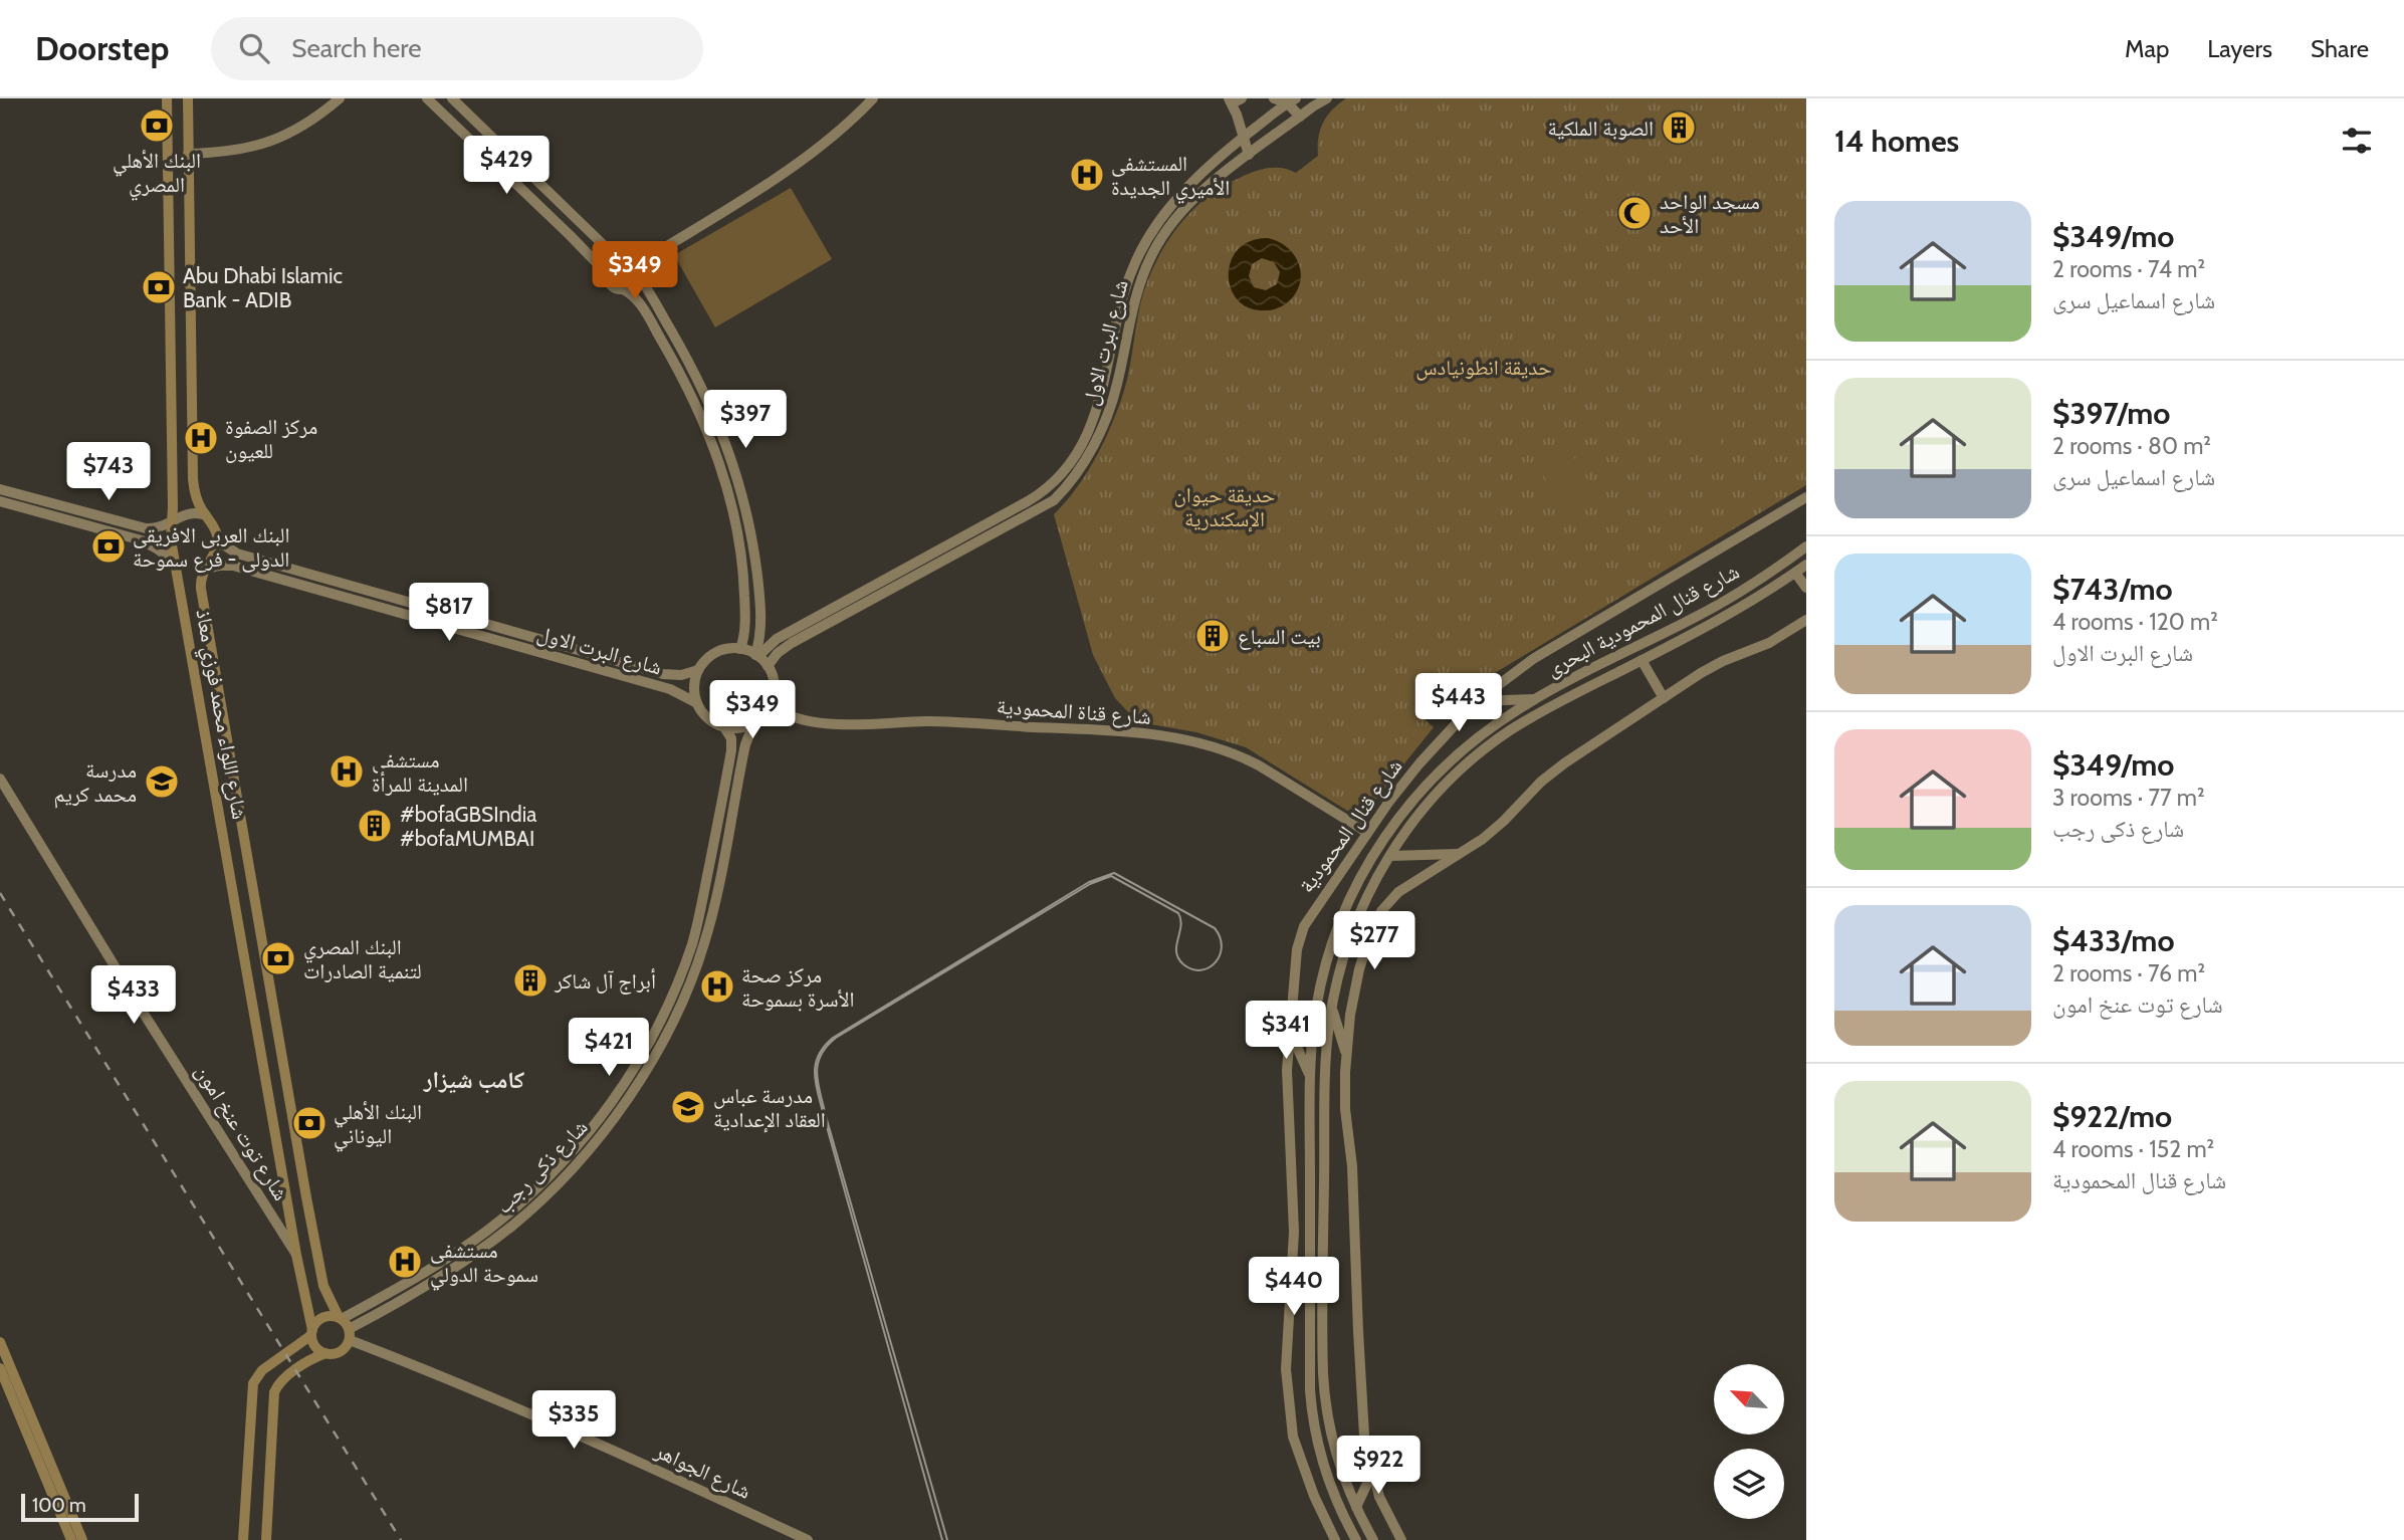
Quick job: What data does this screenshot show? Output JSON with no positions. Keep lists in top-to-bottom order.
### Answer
{
  "streets": {
    "main road": [
      "شارع البرت الاول",
      "شارع قنال المحمودية البحرى",
      "شارع قناة المحمودية",
      "شارع اللواء محمد فوزي معاذ",
      "شارع قنال المحمودية",
      "شارع توت عنخ امون",
      "شارع ذكى رجب",
      "شارع الجواهر"
    ]
  },
  "crossings": [
    ["شارع البرت الاول", "شارع قناة المحمودية"],
    ["شارع البرت الاول", "شارع اللواء محمد فوزي معاذ"],
    ["شارع البرت الاول", "شارع ذكى رجب"],
    ["شارع قناة المحمودية", "شارع قنال المحمودية"],
    ["شارع قناة المحمودية", "شارع ذكى رجب"],
    ["شارع اللواء محمد فوزي معاذ", "شارع توت عنخ امون"],
    ["شارع اللواء محمد فوزي معاذ", "شارع ذكى رجب"],
    ["شارع اللواء محمد فوزي معاذ", "شارع الجواهر"],
    ["شارع ذكى رجب", "شارع الجواهر"]
  ],
  "districts": ["كامب شيزار"],
  "parks": ["حديقة انطونيادس", "حديقة حيوان الإسكندرية"],
  "places": {
    "bank": [
      "البنك الأهلي المصري",
      "Abu Dhabi Islamic Bank - ADIB",
      "البنك العربى الافريقى الدولى - فرع سموحة",
      "البنك المصري لتنمية الصادرات",
      "البنك الأهلي اليوناني"
    ],
    "building": [
      "الصوبة الملكية",
      "بيت السباع",
      "#bofaGBSIndia #bofaMUMBAI",
      "أبراج آل شاكر"
    ],
    "hospital": [
      "المستشفى الأميري الجديدة",
      "مركز الصفوة للعيون",
      "مستشفى المدينة للمرأة",
      "مركز صحة الأسرة بسموحة",
      "مستشفى سموحة الدولي"
    ],
    "mosque": ["مسجد الواحد الأحد"],
    "school or university": ["مدرسة محمد كريم", "مدرسة عباس العقاد الإعدادية"]
  },
  "scale_bar": "100 m",
  "north": "top left",
  "page": {
    "header": "Doorstep",
    "search": "Search here",
    "nav": ["Map", "Layers", "Share"],
    "heading": "14 homes",
    "price": [
      "$429",
      "$349",
      "$397",
      "$743",
      "$817",
      "$443",
      "$349",
      "$277",
      "$433",
      "$341",
      "$421",
      "$440",
      "$335",
      "$922"
    ],
    "list": [
      {
        "name": "$349/mo",
        "note": "2 rooms · 74 m² · شارع اسماعيل سرى"
      },
      {
        "name": "$397/mo",
        "note": "2 rooms · 80 m² · شارع اسماعيل سرى"
      },
      {
        "name": "$743/mo",
        "note": "4 rooms · 120 m² · شارع البرت الاول"
      },
      {
        "name": "$349/mo",
        "note": "3 rooms · 77 m² · شارع ذكى رجب"
      },
      {
        "name": "$433/mo",
        "note": "2 rooms · 76 m² · شارع توت عنخ امون"
      },
      {
        "name": "$922/mo",
        "note": "4 rooms · 152 m² · شارع قنال المحمودية"
      }
    ],
    "scale": "100 m"
  }
}
